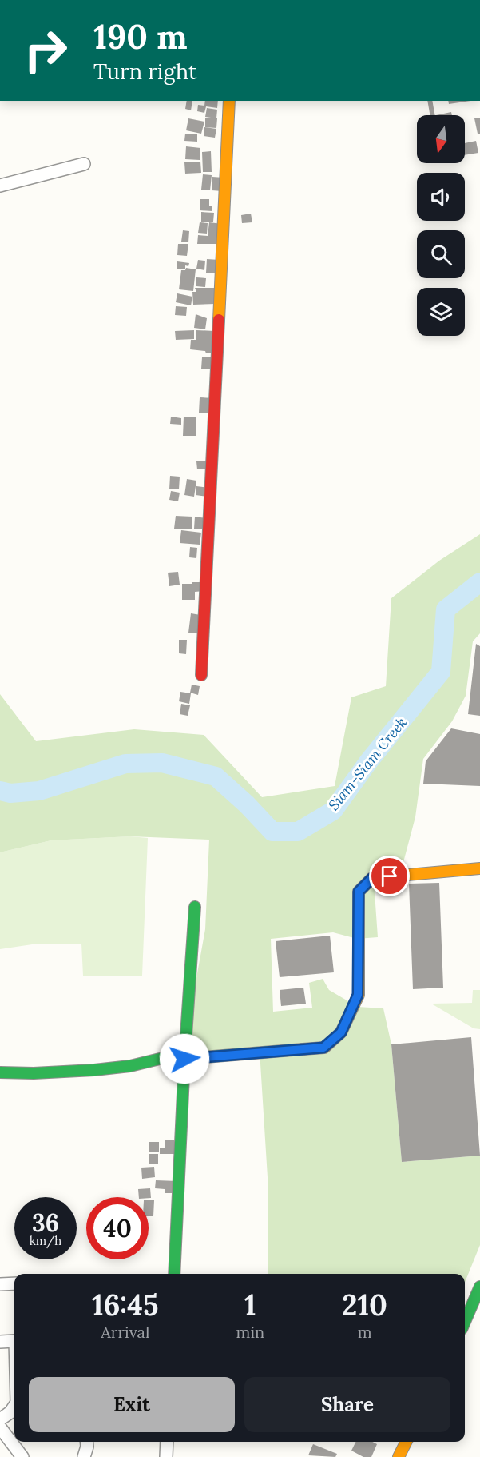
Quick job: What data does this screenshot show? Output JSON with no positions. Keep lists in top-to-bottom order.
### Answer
{
  "water": ["Siam-Siam Creek"],
  "north": "bottom",
  "page": {
    "turn": ["190 m", "Turn right"],
    "speed": "36 km/h",
    "limit": "40",
    "eta": [
      "16:45",
      "Arrival",
      "1",
      "min",
      "210",
      "m"
    ],
    "buttons": ["Exit", "Share"]
  }
}
